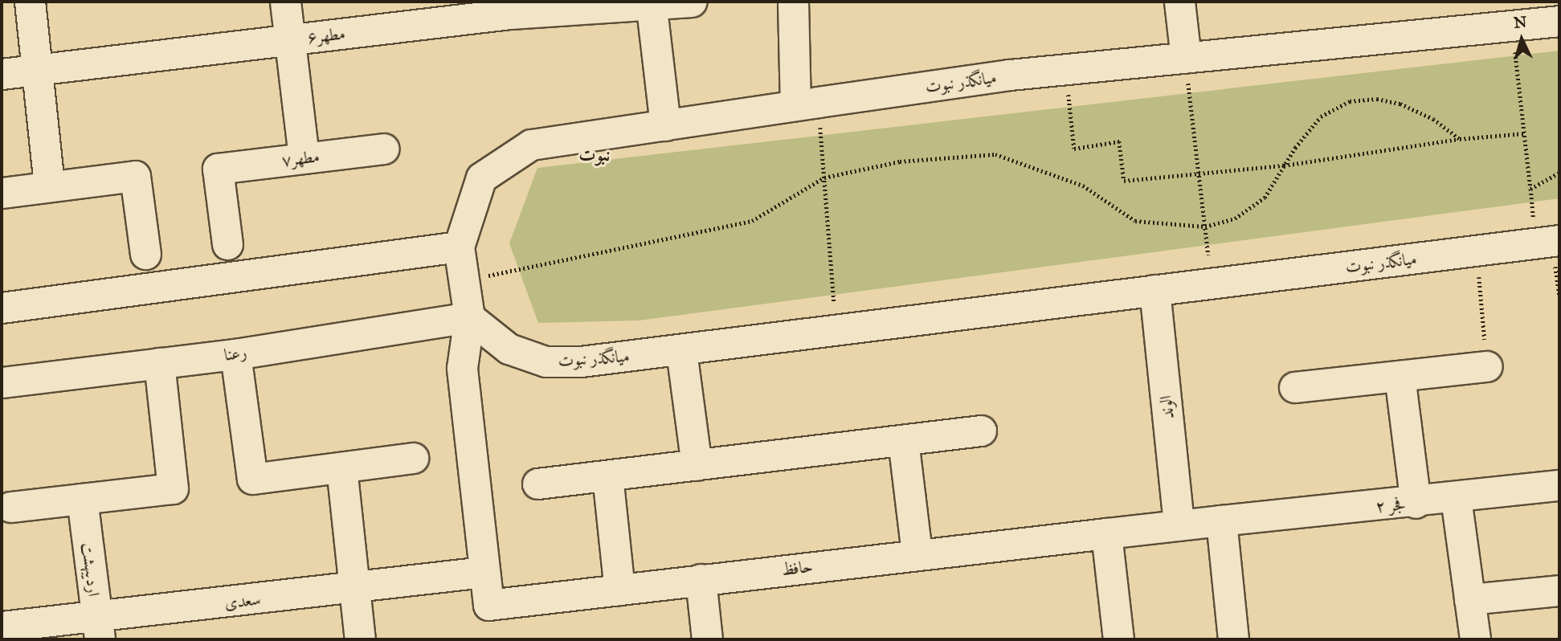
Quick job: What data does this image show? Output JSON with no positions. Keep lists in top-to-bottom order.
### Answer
{
  "streets": {
    "street": [
      "مطهر۶",
      "میانگذر نبوت",
      "مطهر۷",
      "رعنا",
      "الوند",
      "فجر ۲",
      "حافظ",
      "اردیبهشت",
      "سعدی"
    ]
  },
  "crossings": [
    ["میانگذر نبوت", "رعنا"],
    ["میانگذر نبوت", "الوند"],
    ["حافظ", "سعدی"],
    ["اردیبهشت", "سعدی"]
  ],
  "districts": ["نبوت"],
  "north": "top"
}
